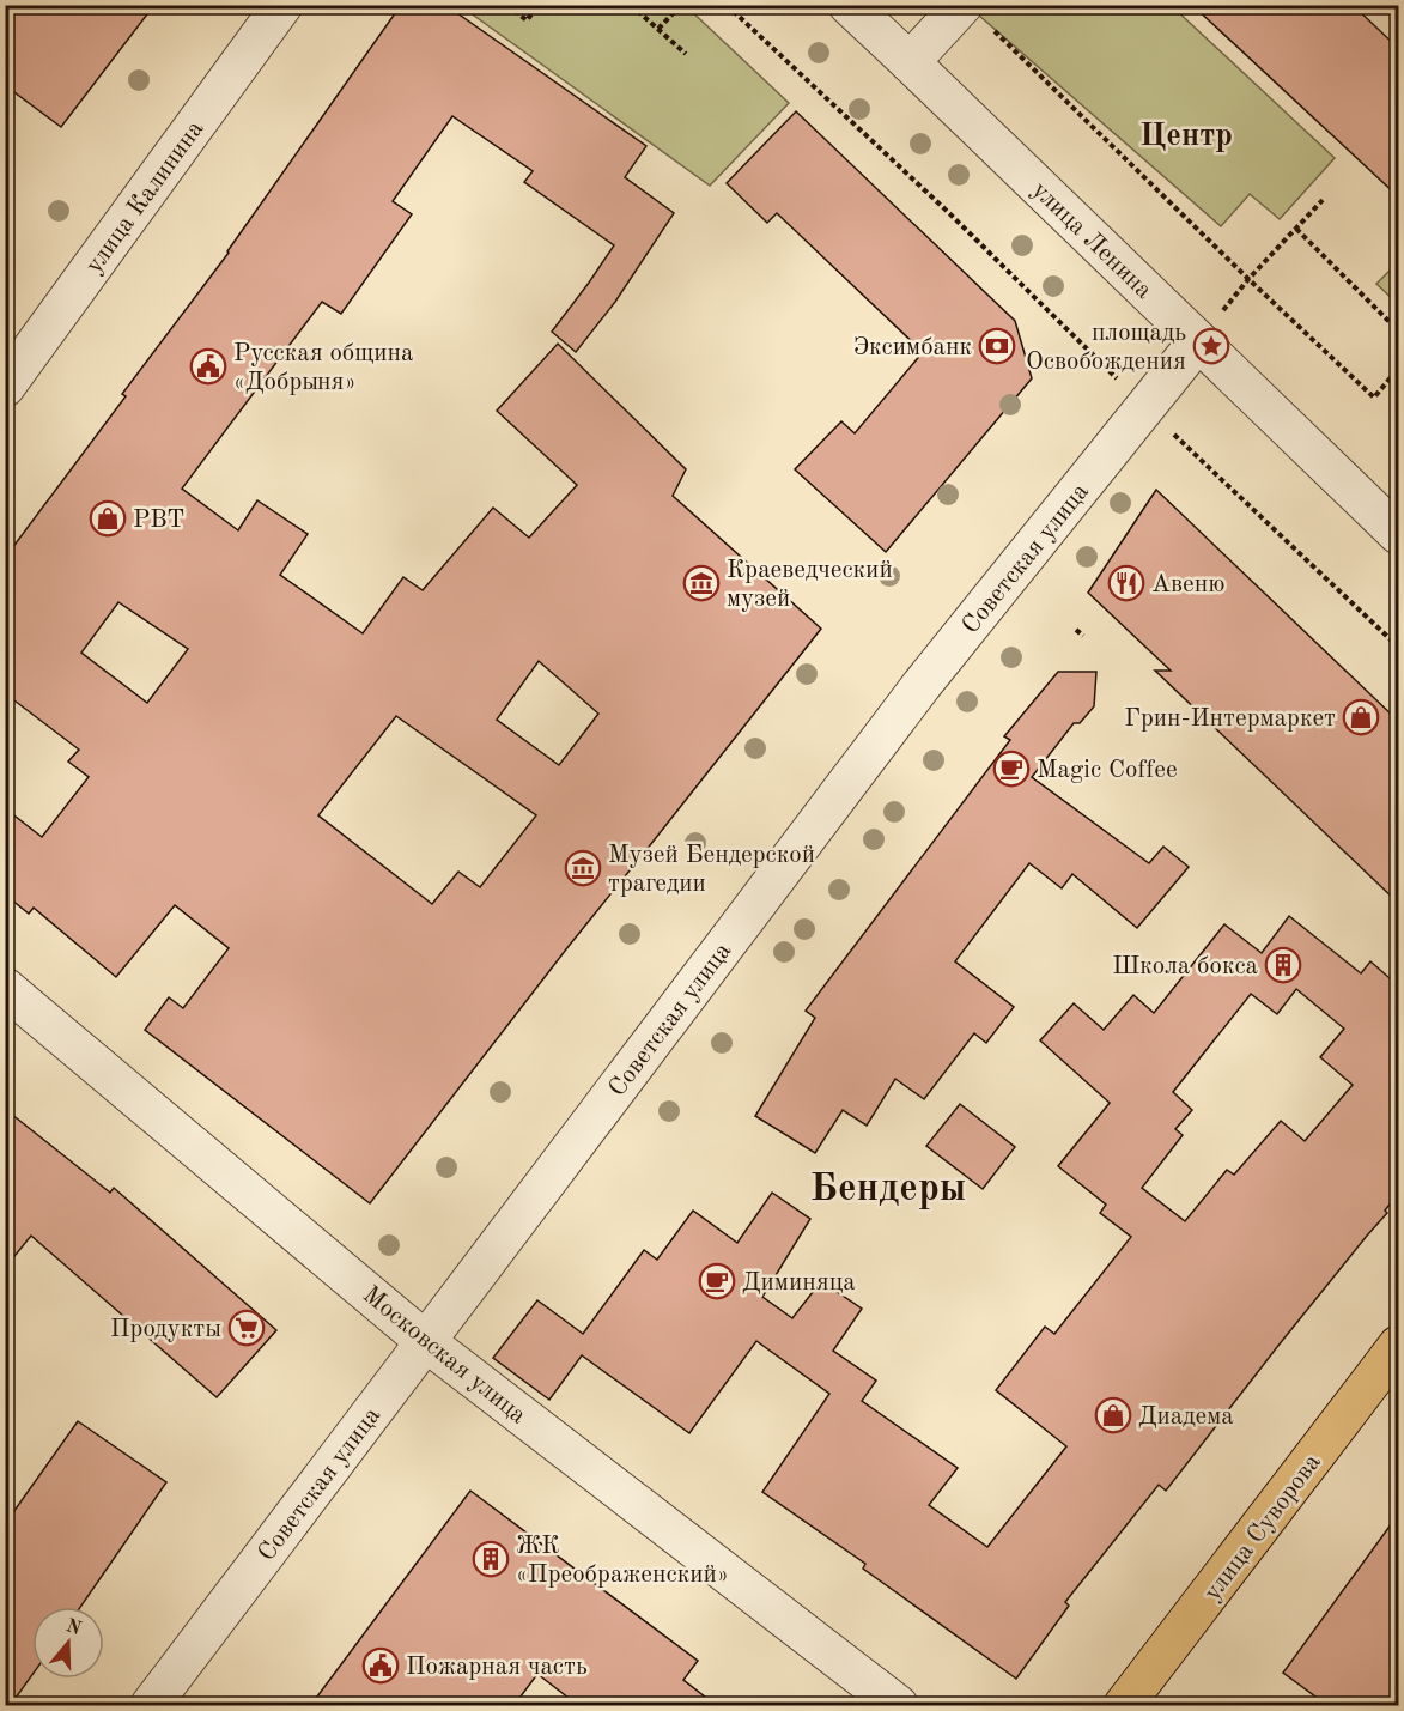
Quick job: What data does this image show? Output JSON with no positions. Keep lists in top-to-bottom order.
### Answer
{
  "streets": {
    "main road": ["улица Суворова"],
    "street": [
      "улица Калинина",
      "улица Ленина",
      "Советская улица",
      "Московская улица"
    ]
  },
  "crossings": [
    ["улица Ленина", "Советская улица"],
    ["Советская улица", "Московская улица"]
  ],
  "districts": ["Центр", "Бендеры"],
  "places": {
    "bank": ["Эксимбанк"],
    "place": ["площадь Освобождения"],
    "public building": ["Русская община «Добрыня»", "Пожарная часть"],
    "shop": ["РВТ", "Грин-Интермаркет", "Диадема"],
    "museum": ["Краеведческий музей", "Музей Бендерской трагедии"],
    "restaurant": ["Авеню"],
    "cafe": ["Magic Coffee", "Диминяца"],
    "building": ["Школа бокса", "ЖК «Преображенский»"],
    "supermarket": ["Продукты"]
  },
  "north": "top"
}
